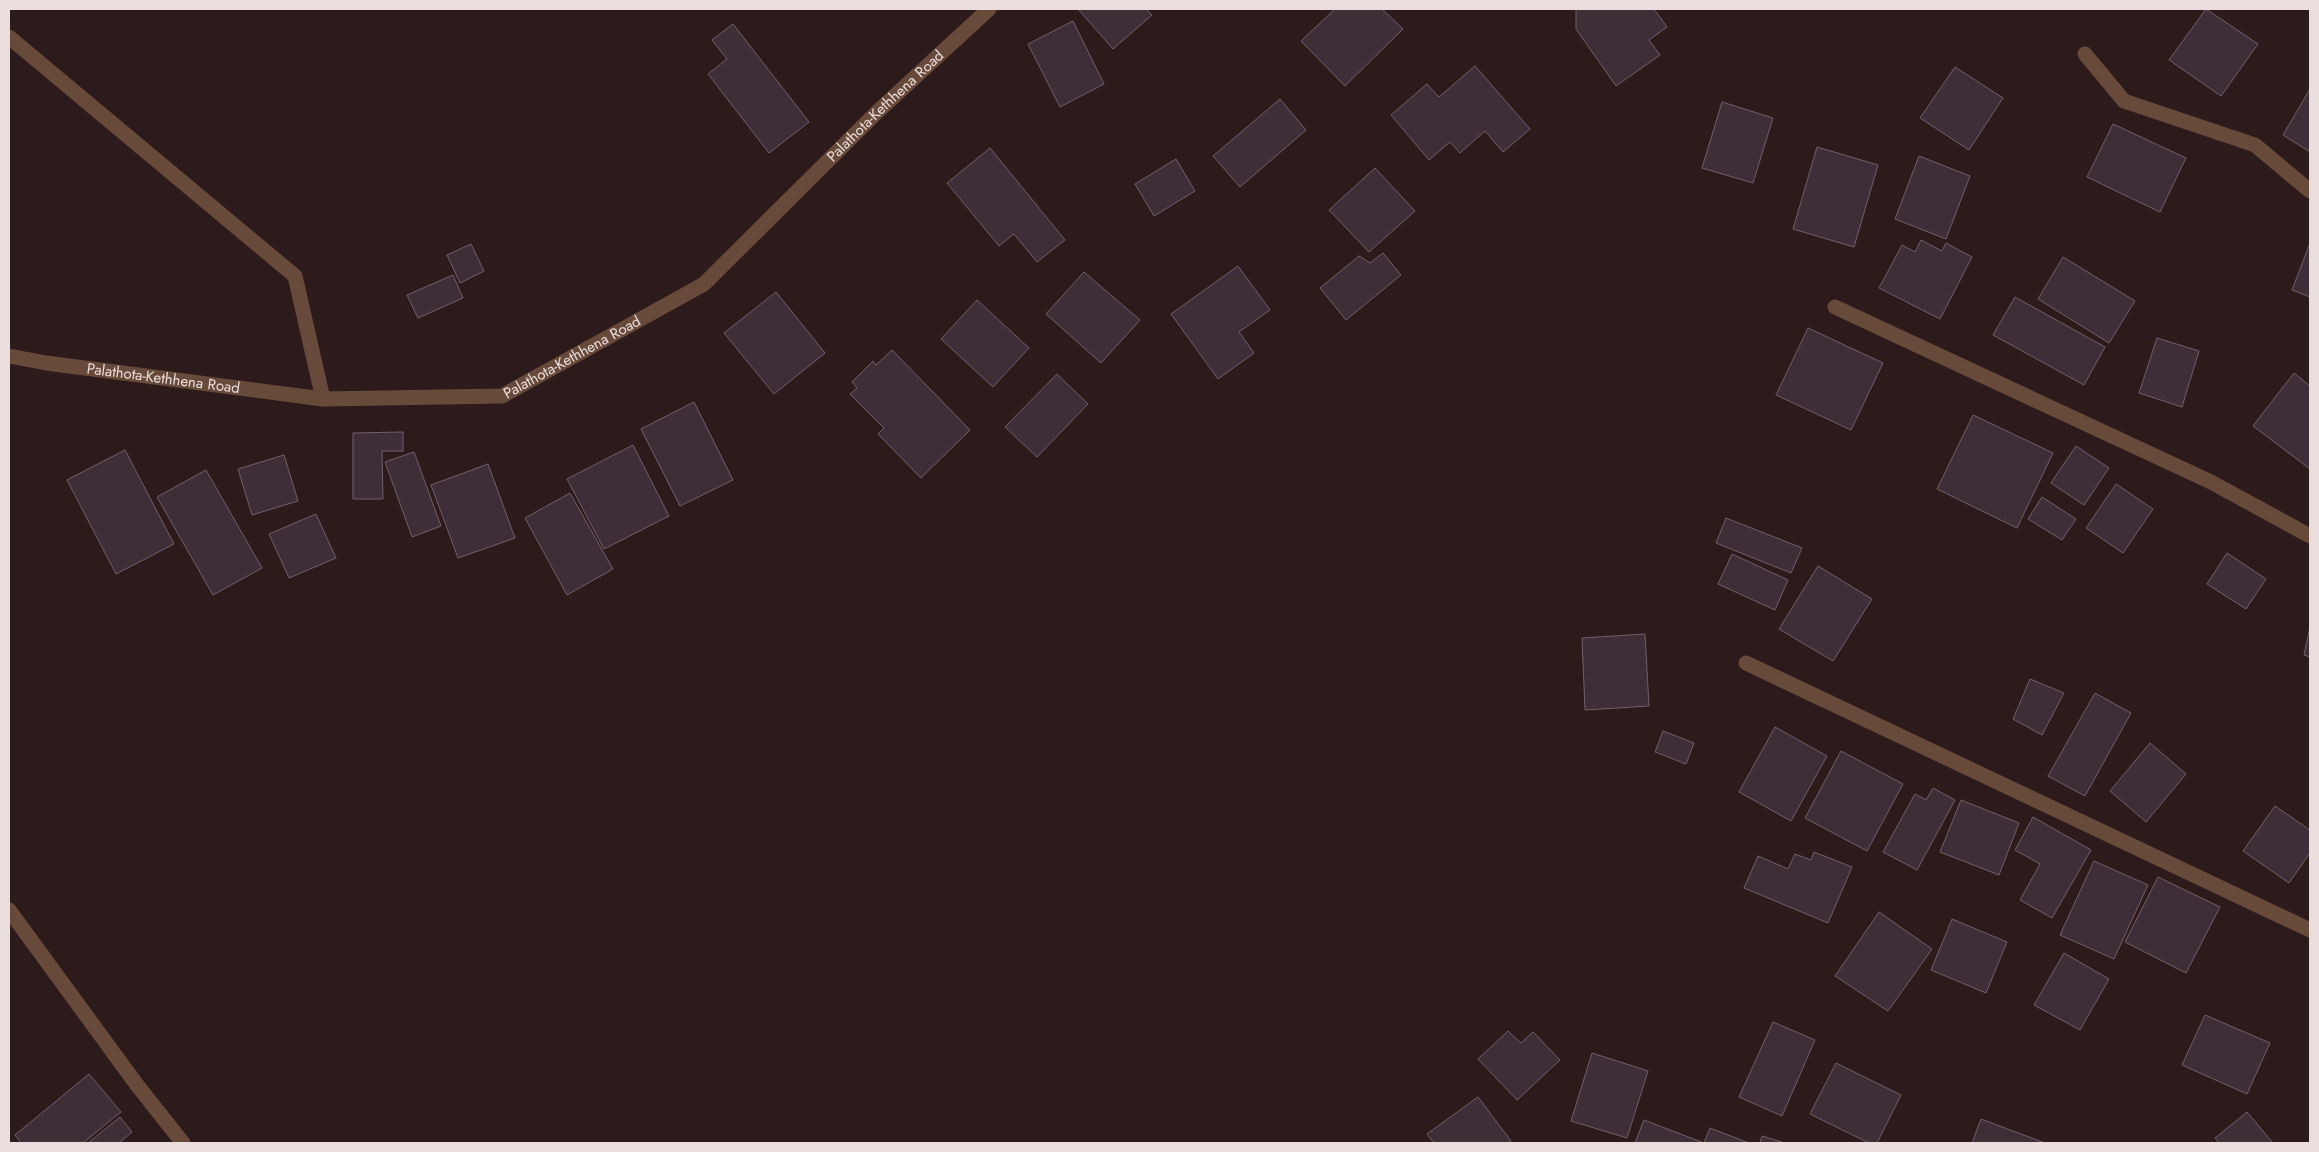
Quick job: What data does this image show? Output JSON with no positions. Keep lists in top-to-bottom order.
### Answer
{
  "streets": {
    "street": ["Palathota-Kethhena Road"]
  }
}
